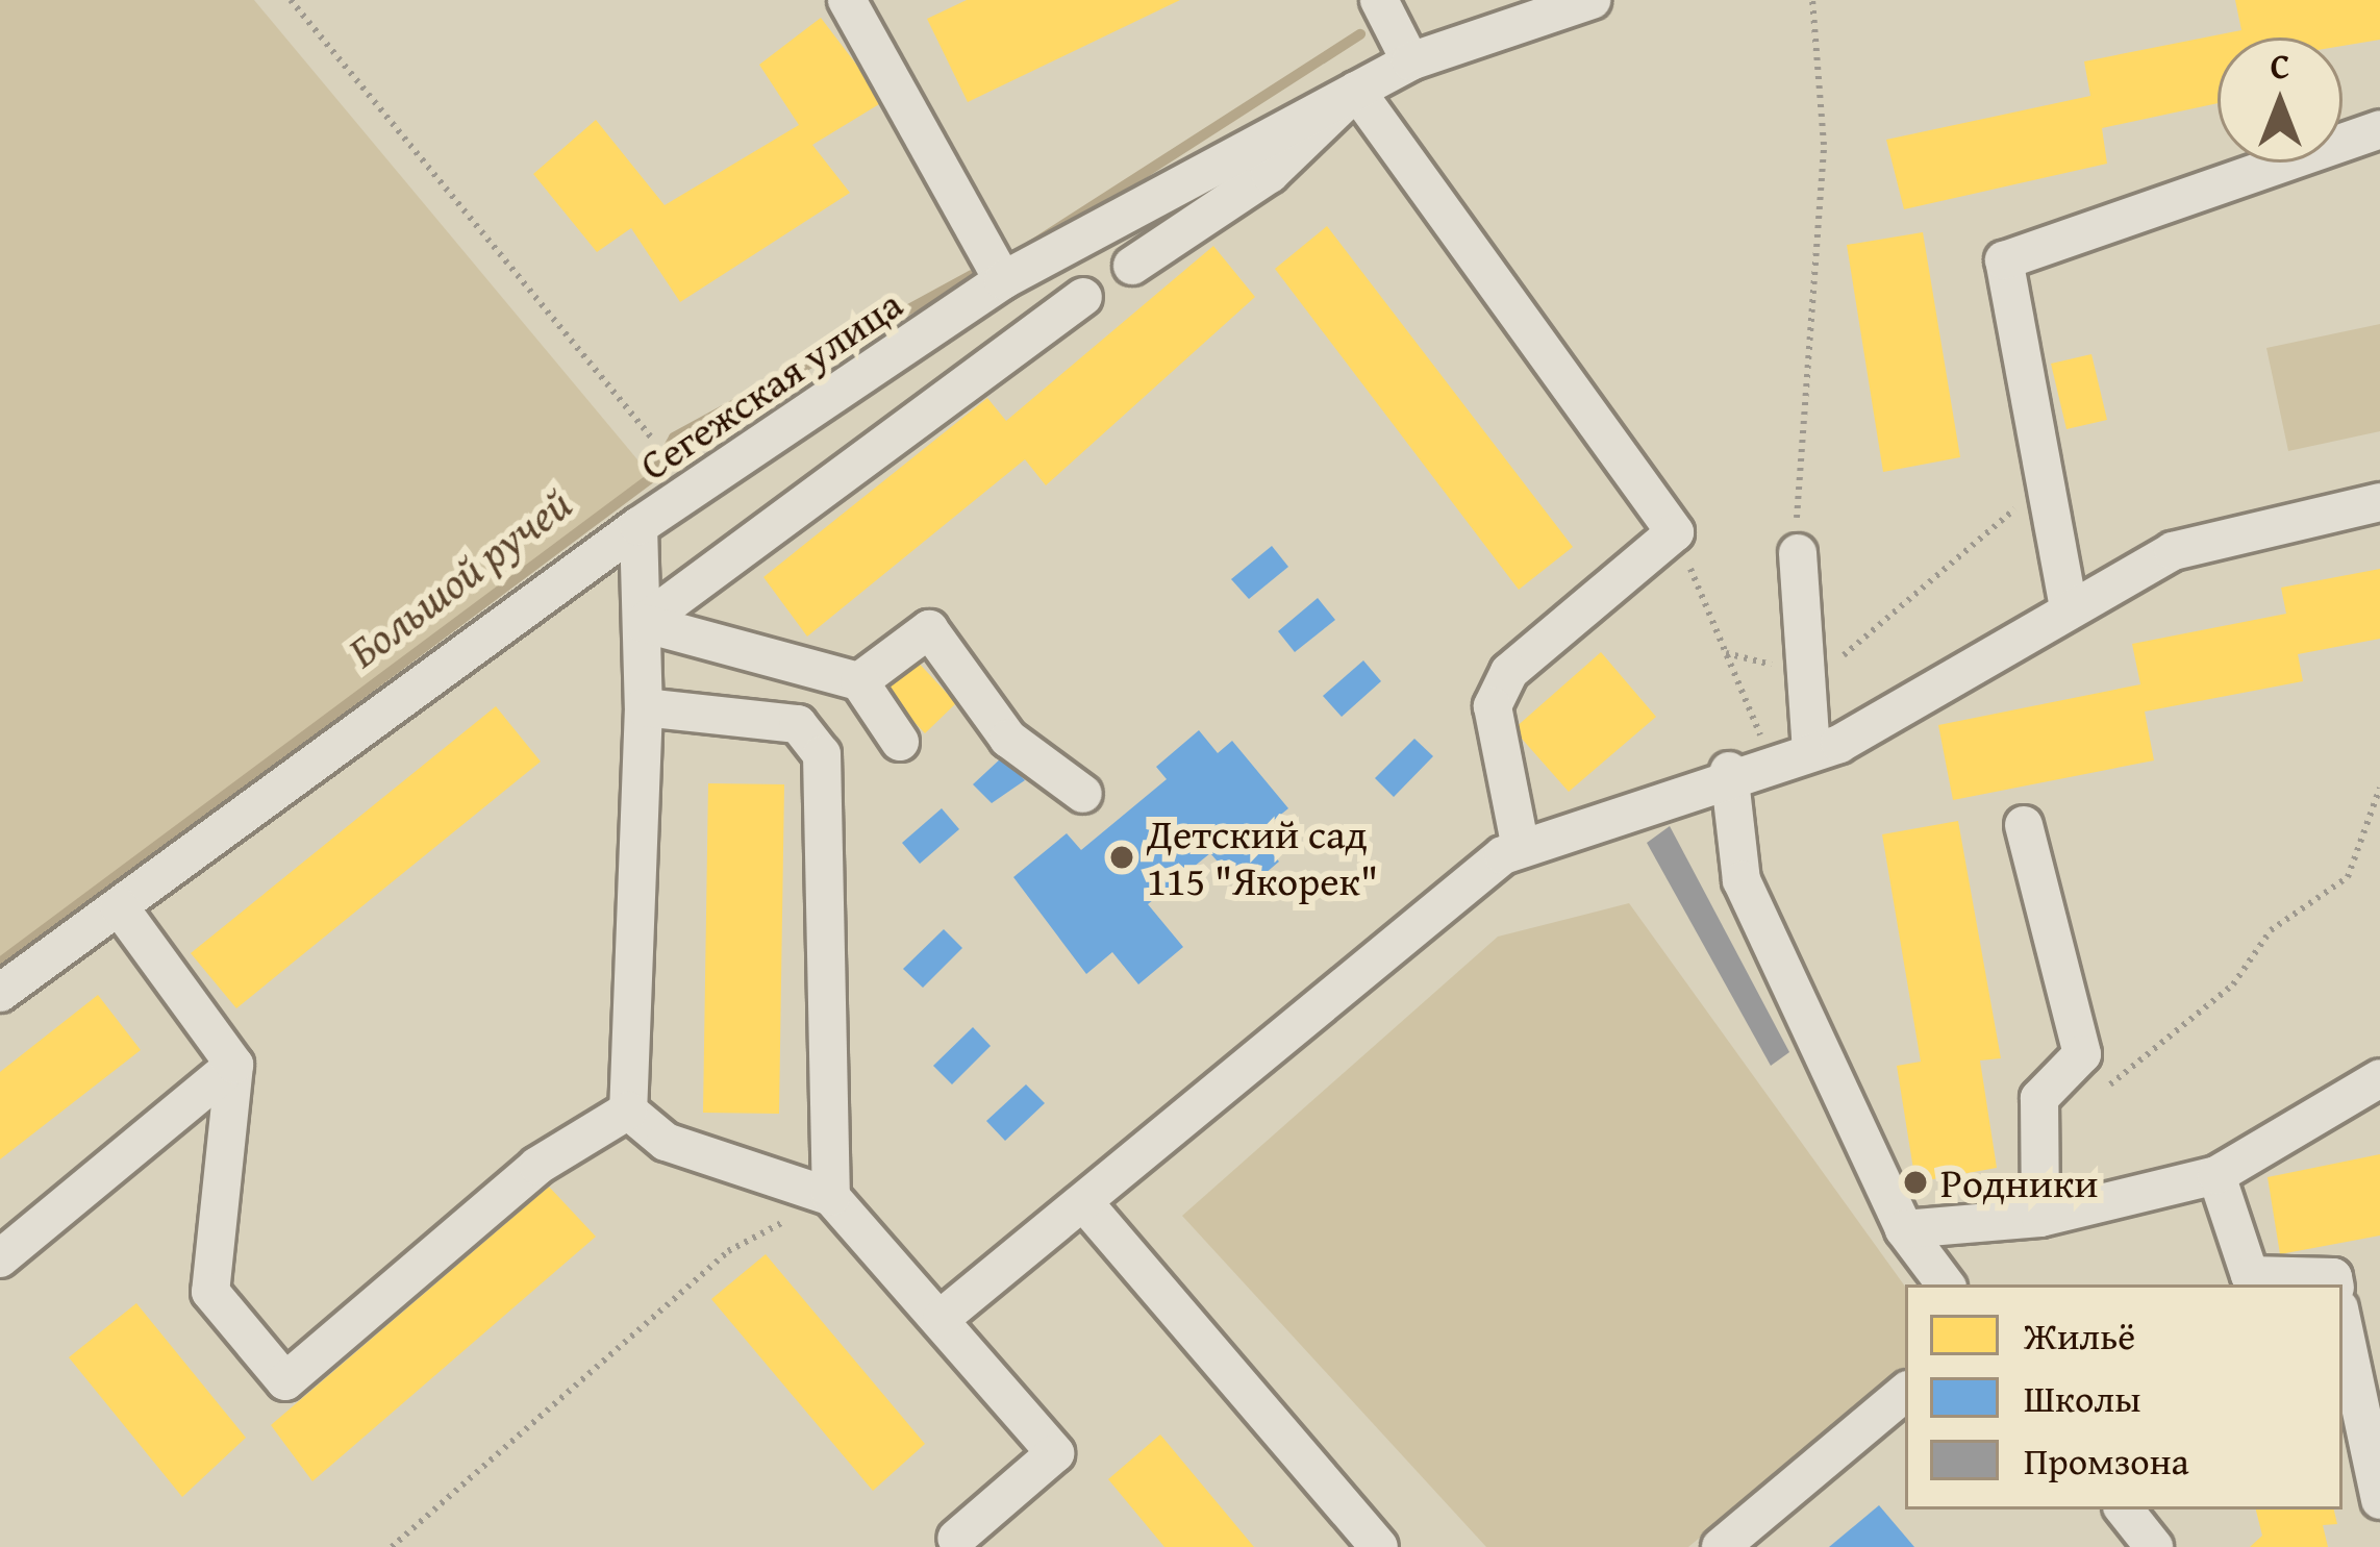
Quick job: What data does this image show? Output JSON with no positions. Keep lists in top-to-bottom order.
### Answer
{
  "streets": {
    "street": ["Сегежская улица"]
  },
  "water": ["Большой ручей"],
  "places": ["Детский сад 115 \"Якорек\"", "Родники"],
  "legend": ["Жильё", "Школы", "Промзона"],
  "north": "top"
}
